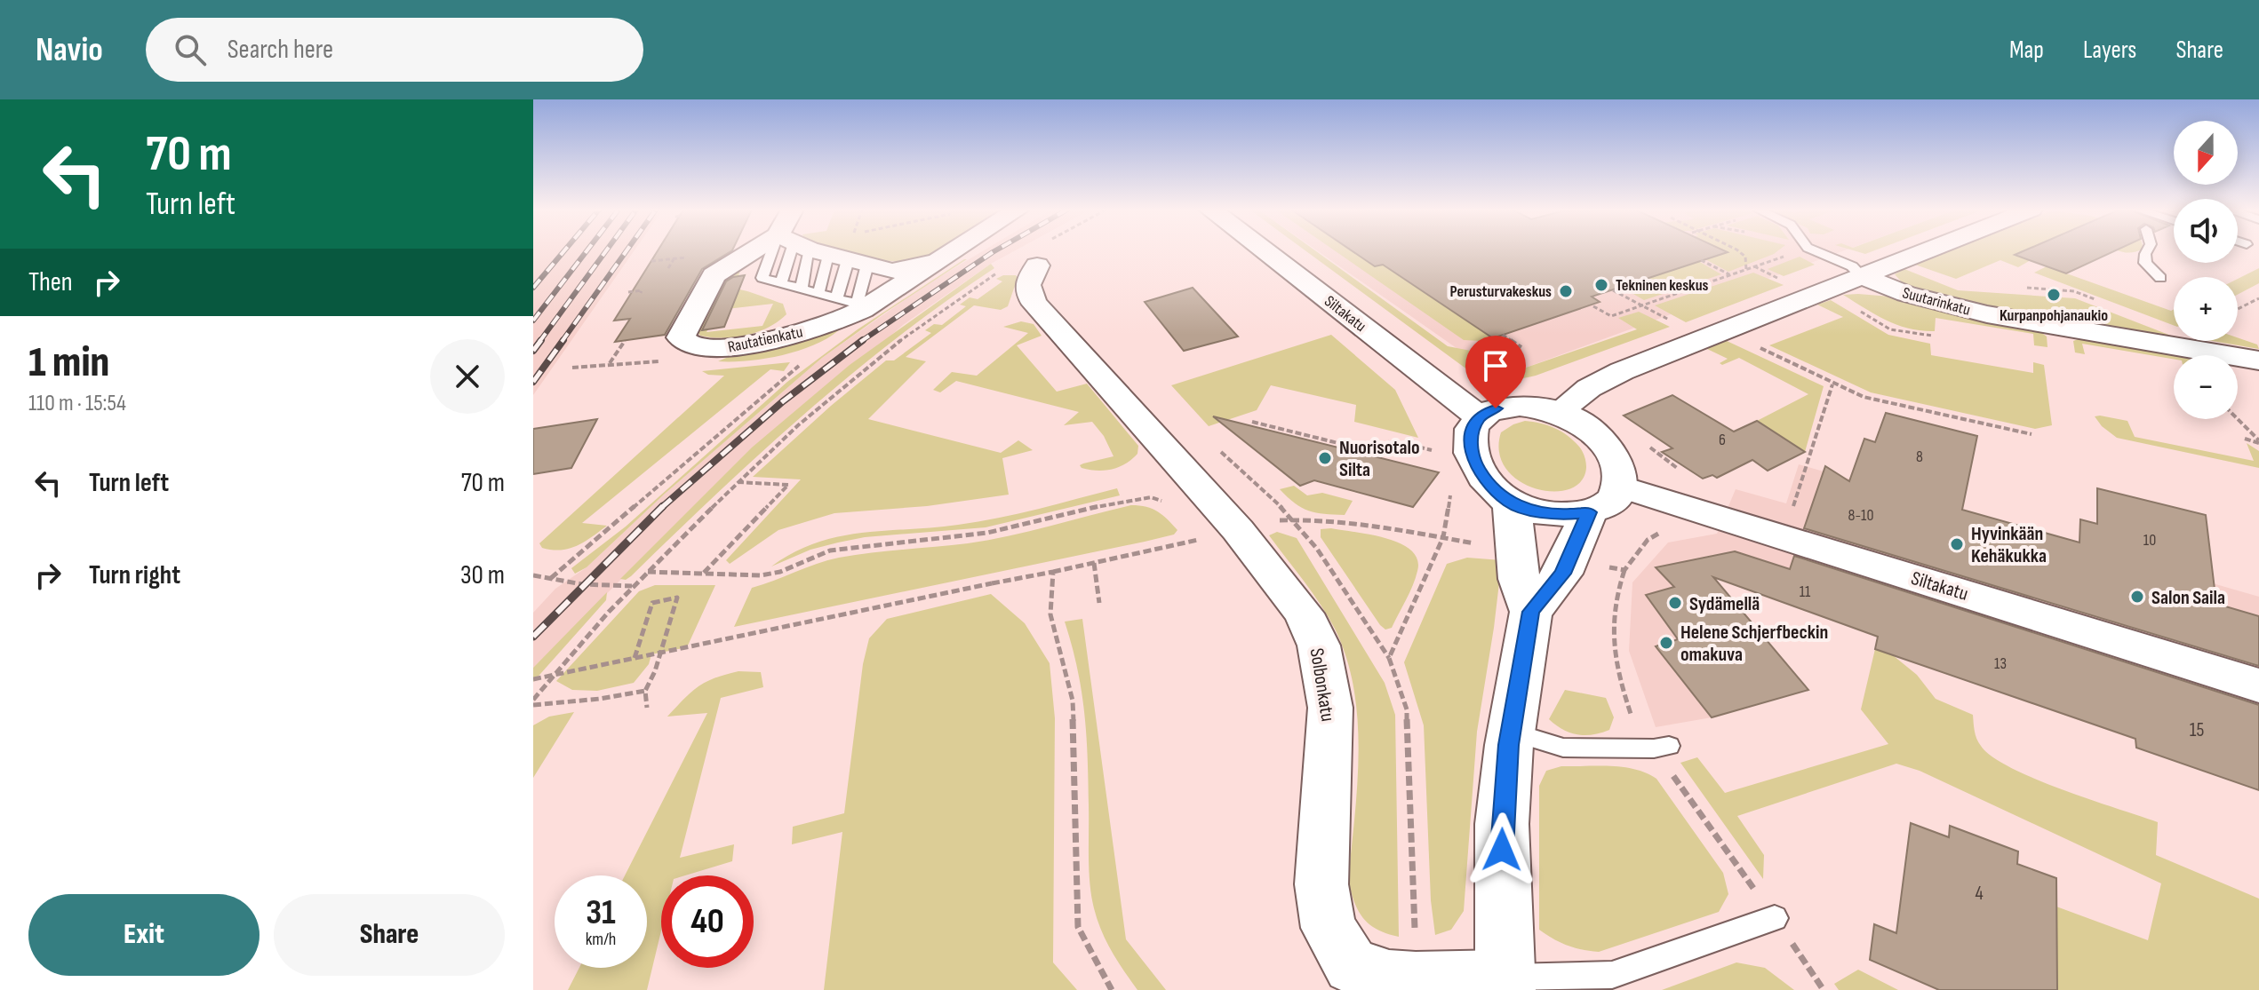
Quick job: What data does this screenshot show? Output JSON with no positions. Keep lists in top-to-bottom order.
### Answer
{
  "streets": {
    "street": [
      "Suutarinkatu",
      "Siltakatu",
      "Rautatienkatu",
      "Solbonkatu"
    ]
  },
  "places": [
    "Tekninen keskus",
    "Perusturvakeskus",
    "Kurpanpohjanaukio",
    "Nuorisotalo Silta",
    "Hyvinkään Kehäkukka",
    "Salon Saila",
    "Sydämellä",
    "Helene Schjerfbeckin omakuva"
  ],
  "house_numbers": [
    "6",
    "8",
    "8-10",
    "10",
    "11",
    "13",
    "15",
    "4"
  ],
  "north": "bottom",
  "page": {
    "header": "Navio",
    "search": "Search here",
    "nav": ["Map", "Layers", "Share"],
    "turn": ["70 m", "Turn left"],
    "map_buttons": ["+", "−"],
    "then": "Then",
    "heading": ["1 min", "110 m · 15:54"],
    "list": [
      {
        "name": "Turn left",
        "value": "70 m"
      },
      {
        "name": "Turn right",
        "value": "30 m"
      }
    ],
    "speed": "31 km/h",
    "limit": "40",
    "buttons": ["Exit", "Share"]
  }
}
